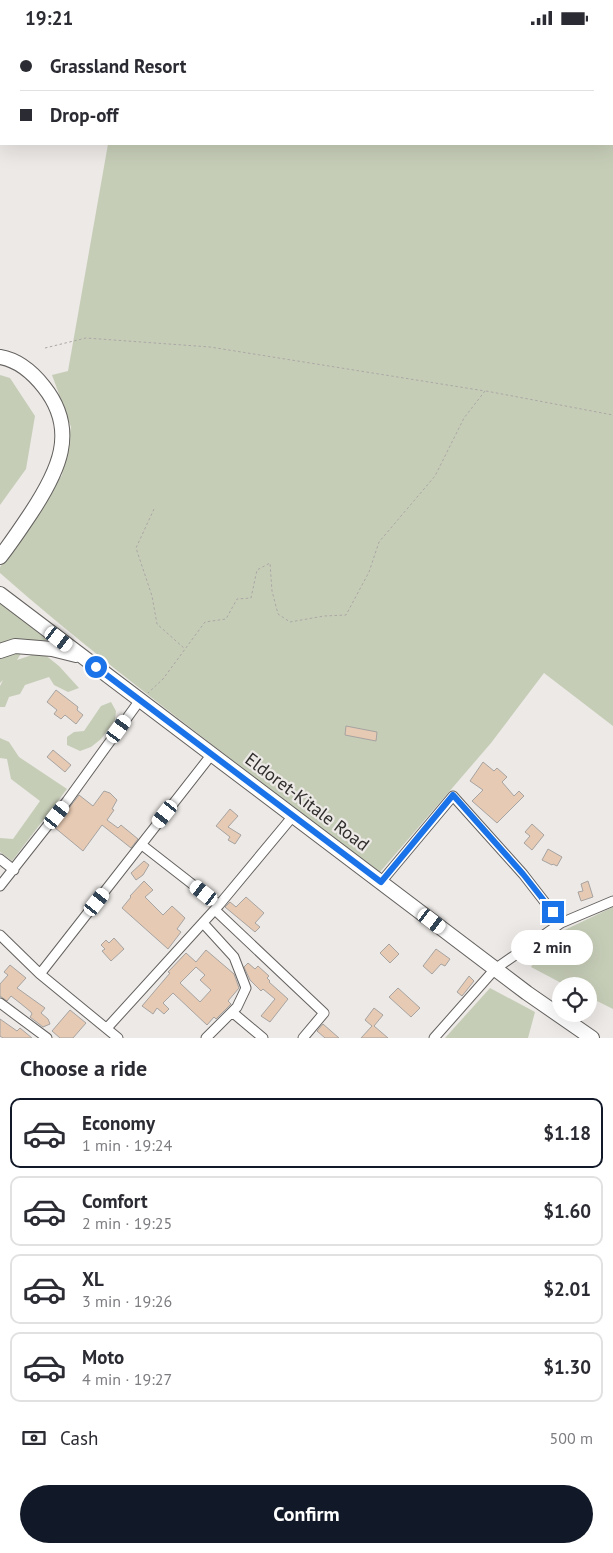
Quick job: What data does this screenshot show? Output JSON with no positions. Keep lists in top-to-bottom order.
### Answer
{
  "streets": {
    "highway": ["Eldoret-Kitale Road"]
  },
  "page": {
    "status": "19:21",
    "banner": ["Grassland Resort", "Drop-off"],
    "bubble": "2 min",
    "heading": "Choose a ride",
    "list": [
      {
        "name": "Economy",
        "note": "1 min · 19:24",
        "value": "$1.18"
      },
      {
        "name": "Comfort",
        "note": "2 min · 19:25",
        "value": "$1.60"
      },
      {
        "name": "XL",
        "note": "3 min · 19:26",
        "value": "$2.01"
      },
      {
        "name": "Moto",
        "note": "4 min · 19:27",
        "value": "$1.30"
      }
    ],
    "pay": ["Cash", "500 m"],
    "buttons": "Confirm"
  }
}
